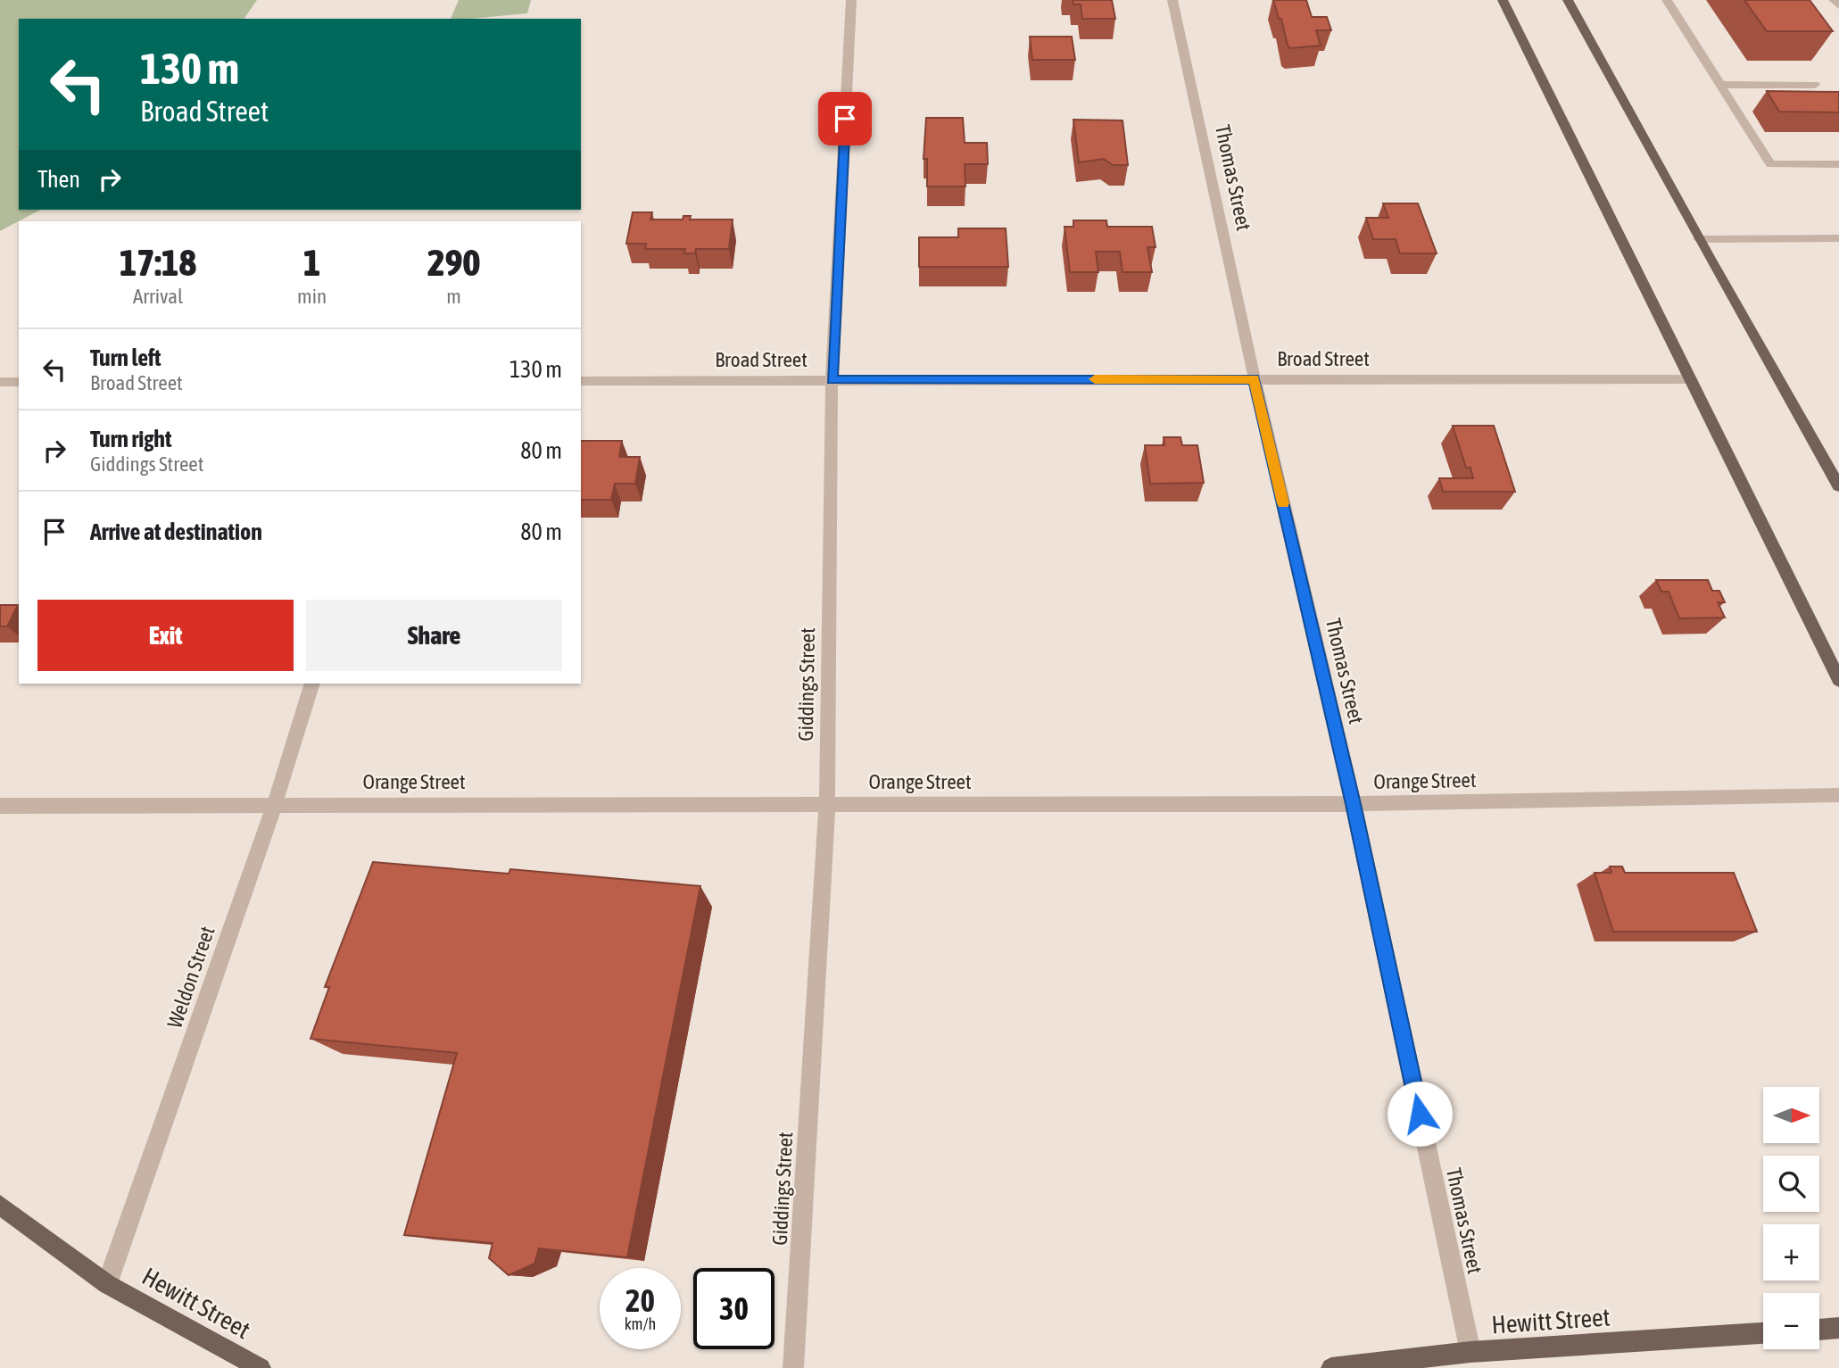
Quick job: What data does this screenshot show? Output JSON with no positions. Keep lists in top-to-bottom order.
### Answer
{
  "streets": {
    "main road": ["Hewitt Street"],
    "street": [
      "Thomas Street",
      "Broad Street",
      "Giddings Street",
      "Orange Street",
      "Weldon Street"
    ]
  },
  "crossings": [
    ["Thomas Street", "Broad Street"],
    ["Thomas Street", "Orange Street"],
    ["Thomas Street", "Hewitt Street"],
    ["Broad Street", "Giddings Street"],
    ["Giddings Street", "Orange Street"],
    ["Orange Street", "Weldon Street"],
    ["Weldon Street", "Hewitt Street"]
  ],
  "north": "right",
  "page": {
    "turn": ["130 m", "Broad Street"],
    "then": "Then",
    "eta": [
      "17:18",
      "Arrival",
      "1",
      "min",
      "290",
      "m"
    ],
    "list": [
      {
        "name": "Turn left",
        "note": "Broad Street",
        "value": "130 m"
      },
      {
        "name": "Turn right",
        "note": "Giddings Street",
        "value": "80 m"
      },
      {
        "name": "Arrive at destination",
        "value": "80 m"
      }
    ],
    "buttons": ["Exit", "Share"],
    "map_buttons": ["+", "−"],
    "speed": "20 km/h",
    "limit": "30"
  }
}
